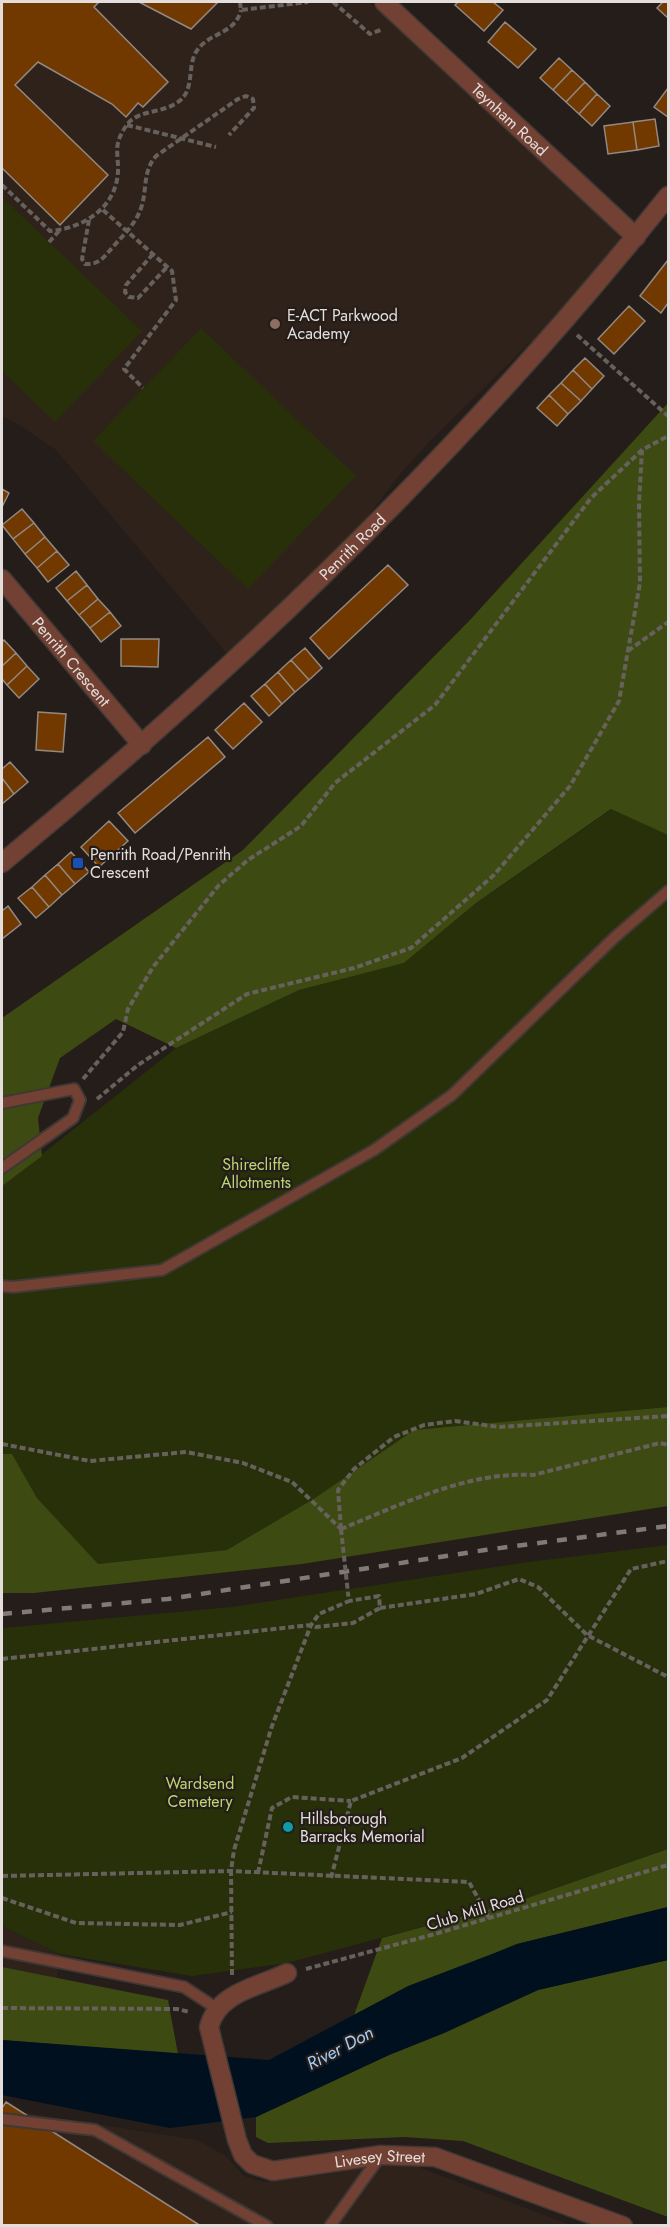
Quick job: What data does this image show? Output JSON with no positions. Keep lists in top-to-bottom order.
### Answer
{
  "streets": {
    "street": [
      "Teynham Road",
      "Penrith Road",
      "Penrith Crescent",
      "Livesey Street"
    ],
    "path": ["Club Mill Road"]
  },
  "crossings": [
    ["Teynham Road", "Penrith Road"],
    ["Penrith Road", "Penrith Crescent"]
  ],
  "water": ["River Don"],
  "parks": ["Shirecliffe Allotments", "Wardsend Cemetery"],
  "places": {
    "other": ["E-ACT Parkwood Academy", "Hillsborough Barracks Memorial"],
    "transit": ["Penrith Road/Penrith Crescent"]
  }
}
